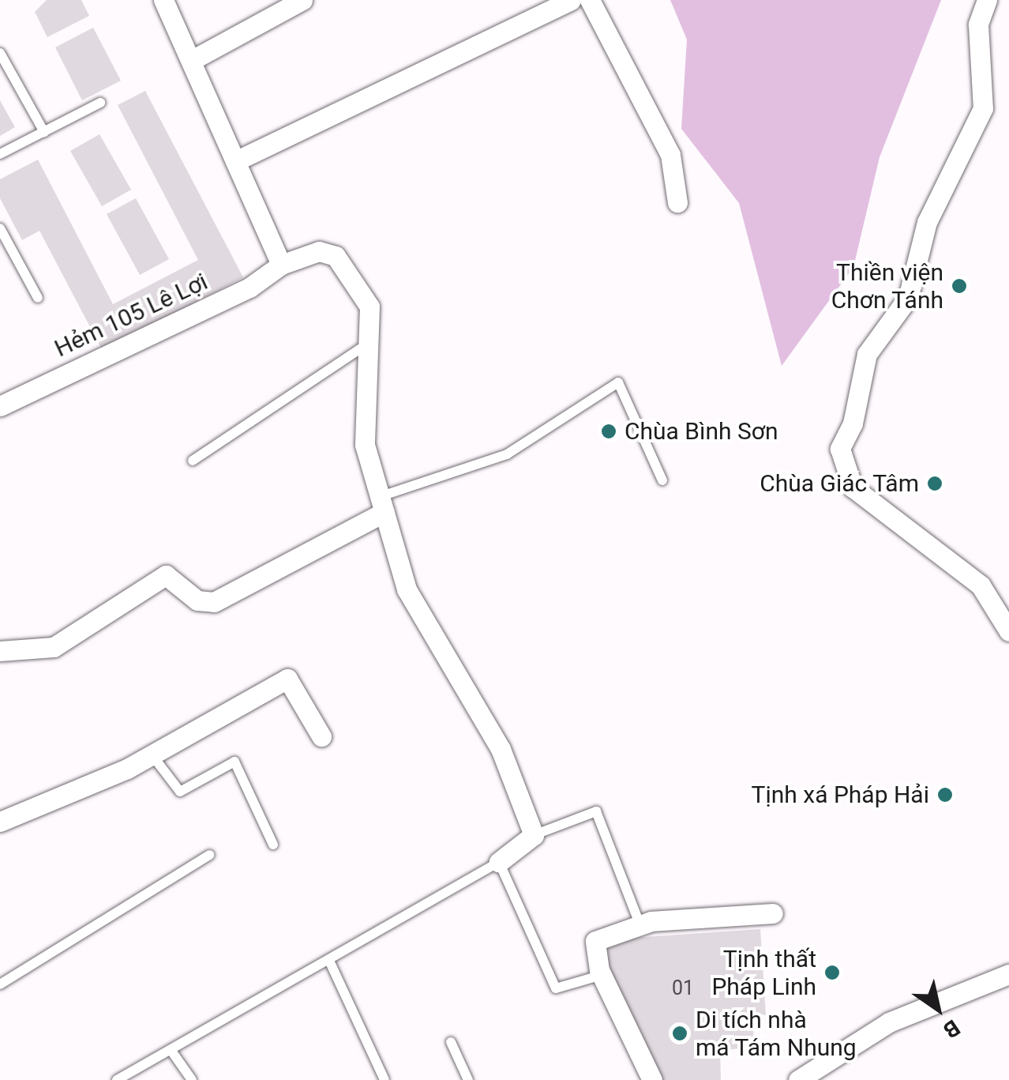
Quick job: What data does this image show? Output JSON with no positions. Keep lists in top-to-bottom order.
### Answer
{
  "streets": {
    "street": ["Hẻm 105 Lê Lợi"]
  },
  "places": [
    "Thiền viện Chơn Tánh",
    "Chùa Bình Sơn",
    "Chùa Giác Tâm",
    "Tịnh xá Pháp Hải",
    "Tịnh thất Pháp Linh",
    "Di tích nhà má Tám Nhung"
  ],
  "house_numbers": ["01"],
  "north": "bottom right"
}
